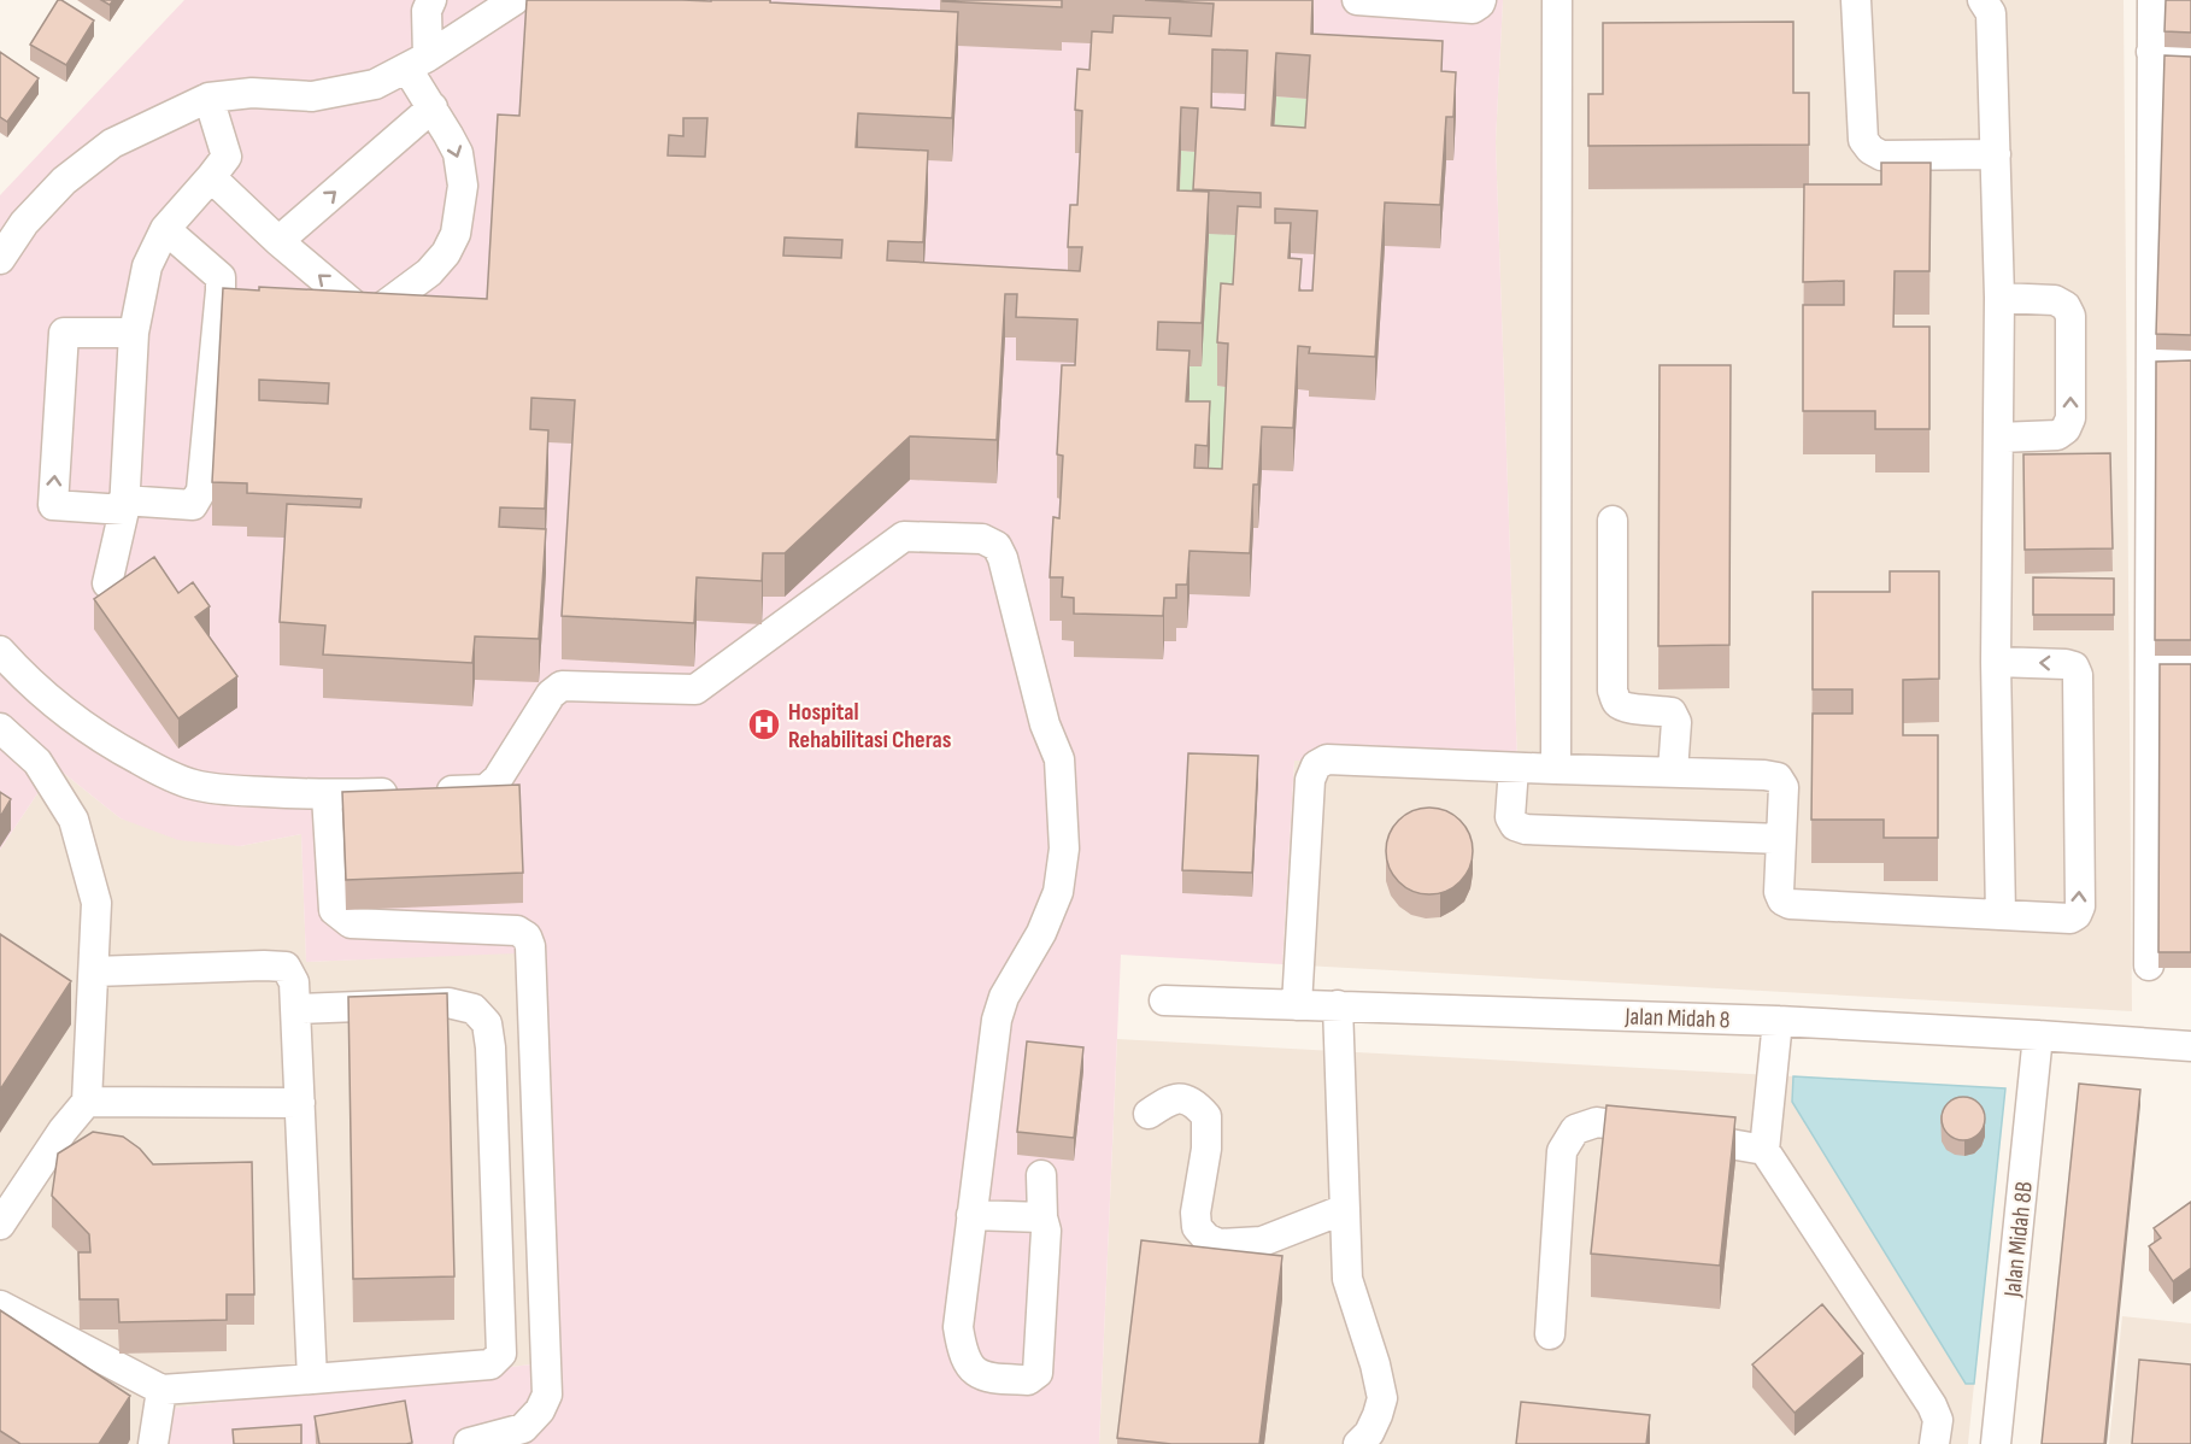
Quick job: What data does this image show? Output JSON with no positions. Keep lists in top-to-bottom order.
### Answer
{
  "streets": {
    "street": ["Jalan Midah 8", "Jalan Midah 8B"]
  },
  "crossings": [
    ["Jalan Midah 8", "Jalan Midah 8B"]
  ],
  "places": {
    "hospital": ["Hospital Rehabilitasi Cheras"]
  }
}
